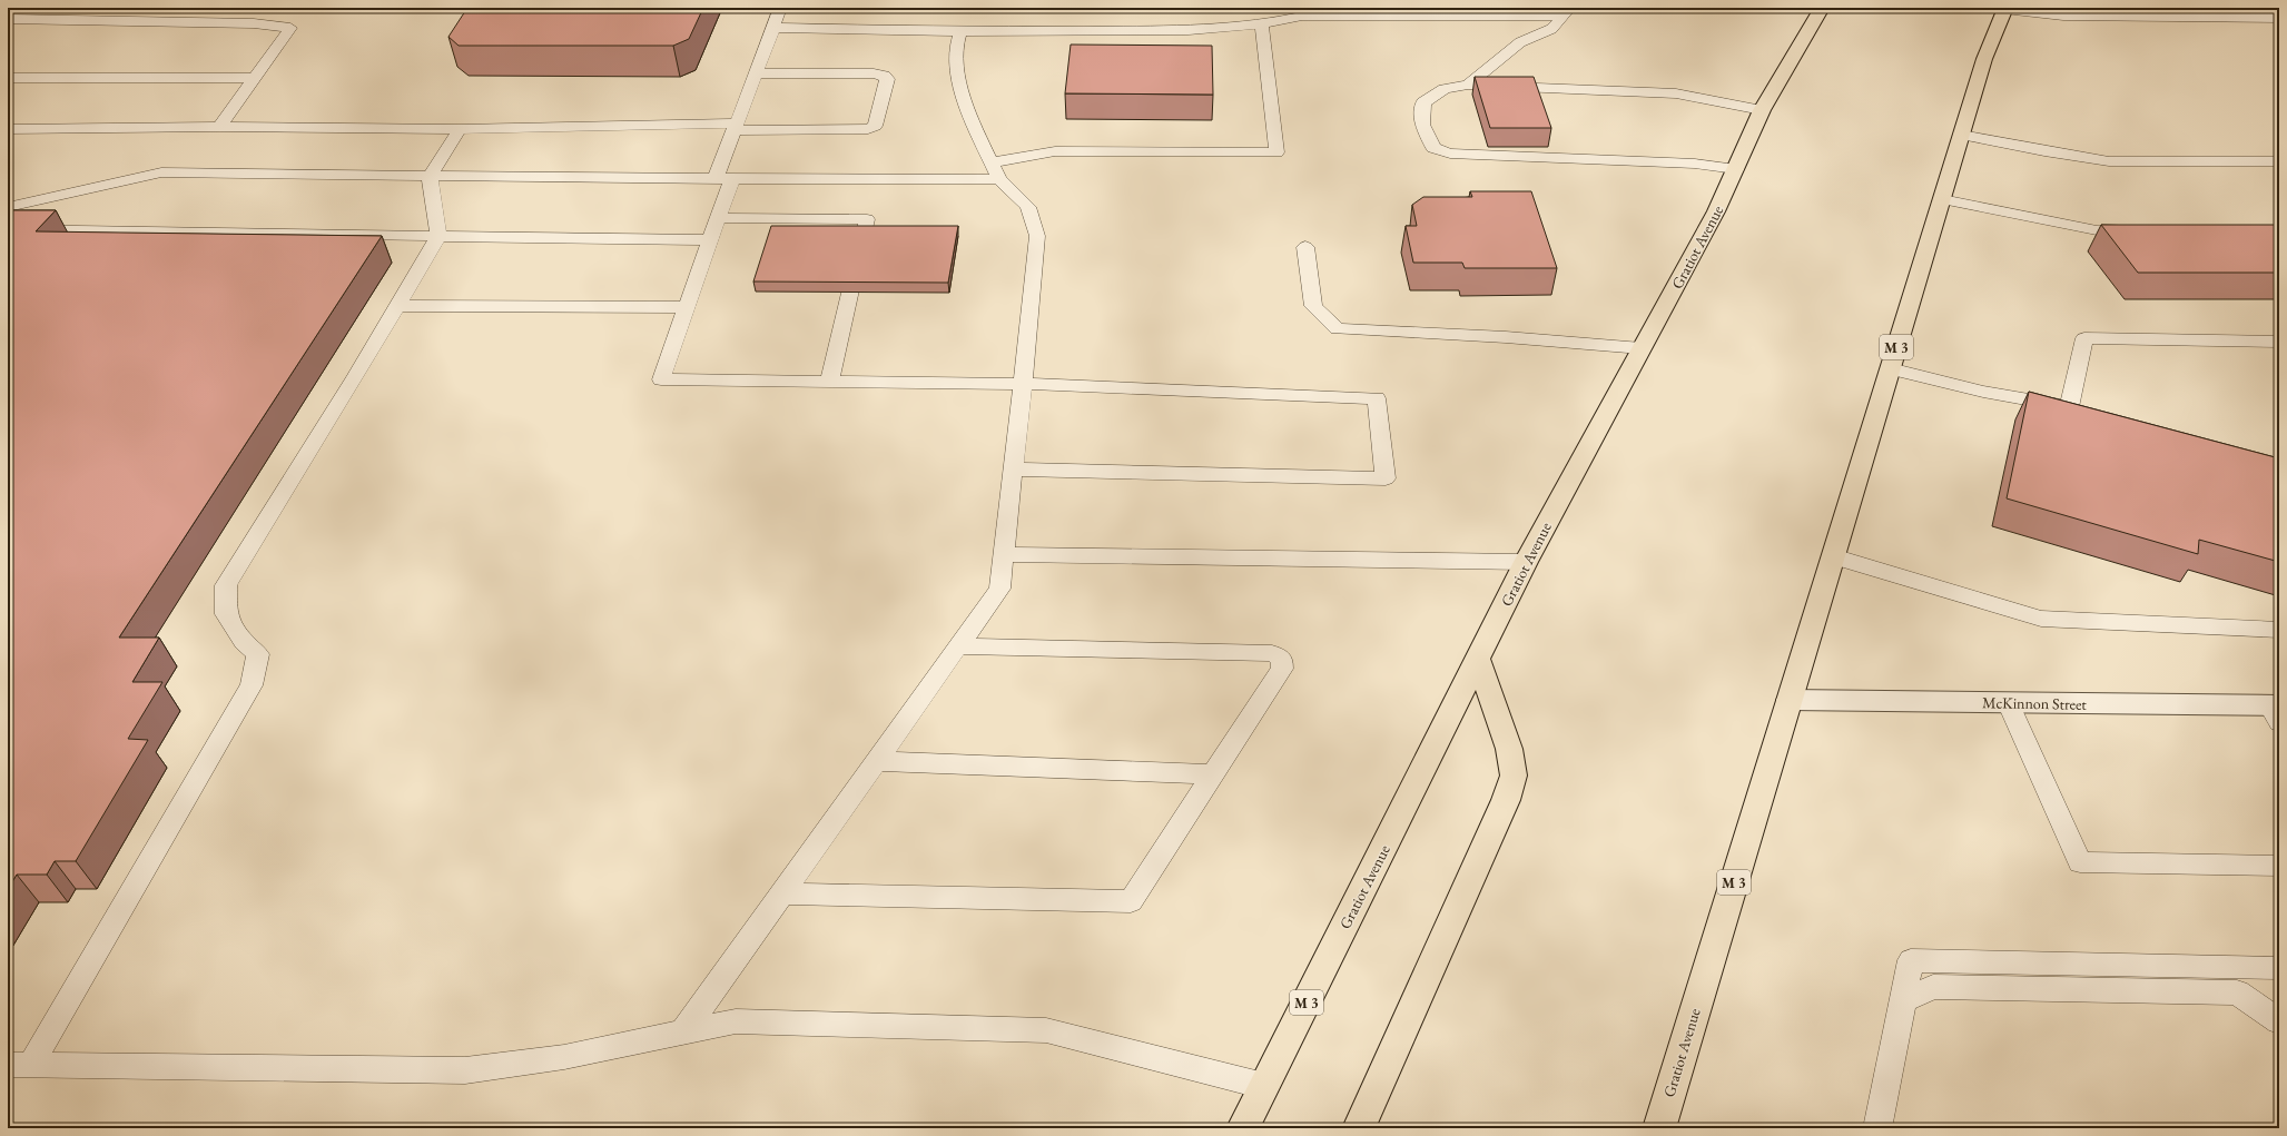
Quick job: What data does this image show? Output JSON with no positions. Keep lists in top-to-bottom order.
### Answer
{
  "streets": {
    "main road": ["Gratiot Avenue", "M 3"],
    "street": ["McKinnon Street"]
  },
  "crossings": [
    ["Gratiot Avenue", "McKinnon Street"]
  ]
}
